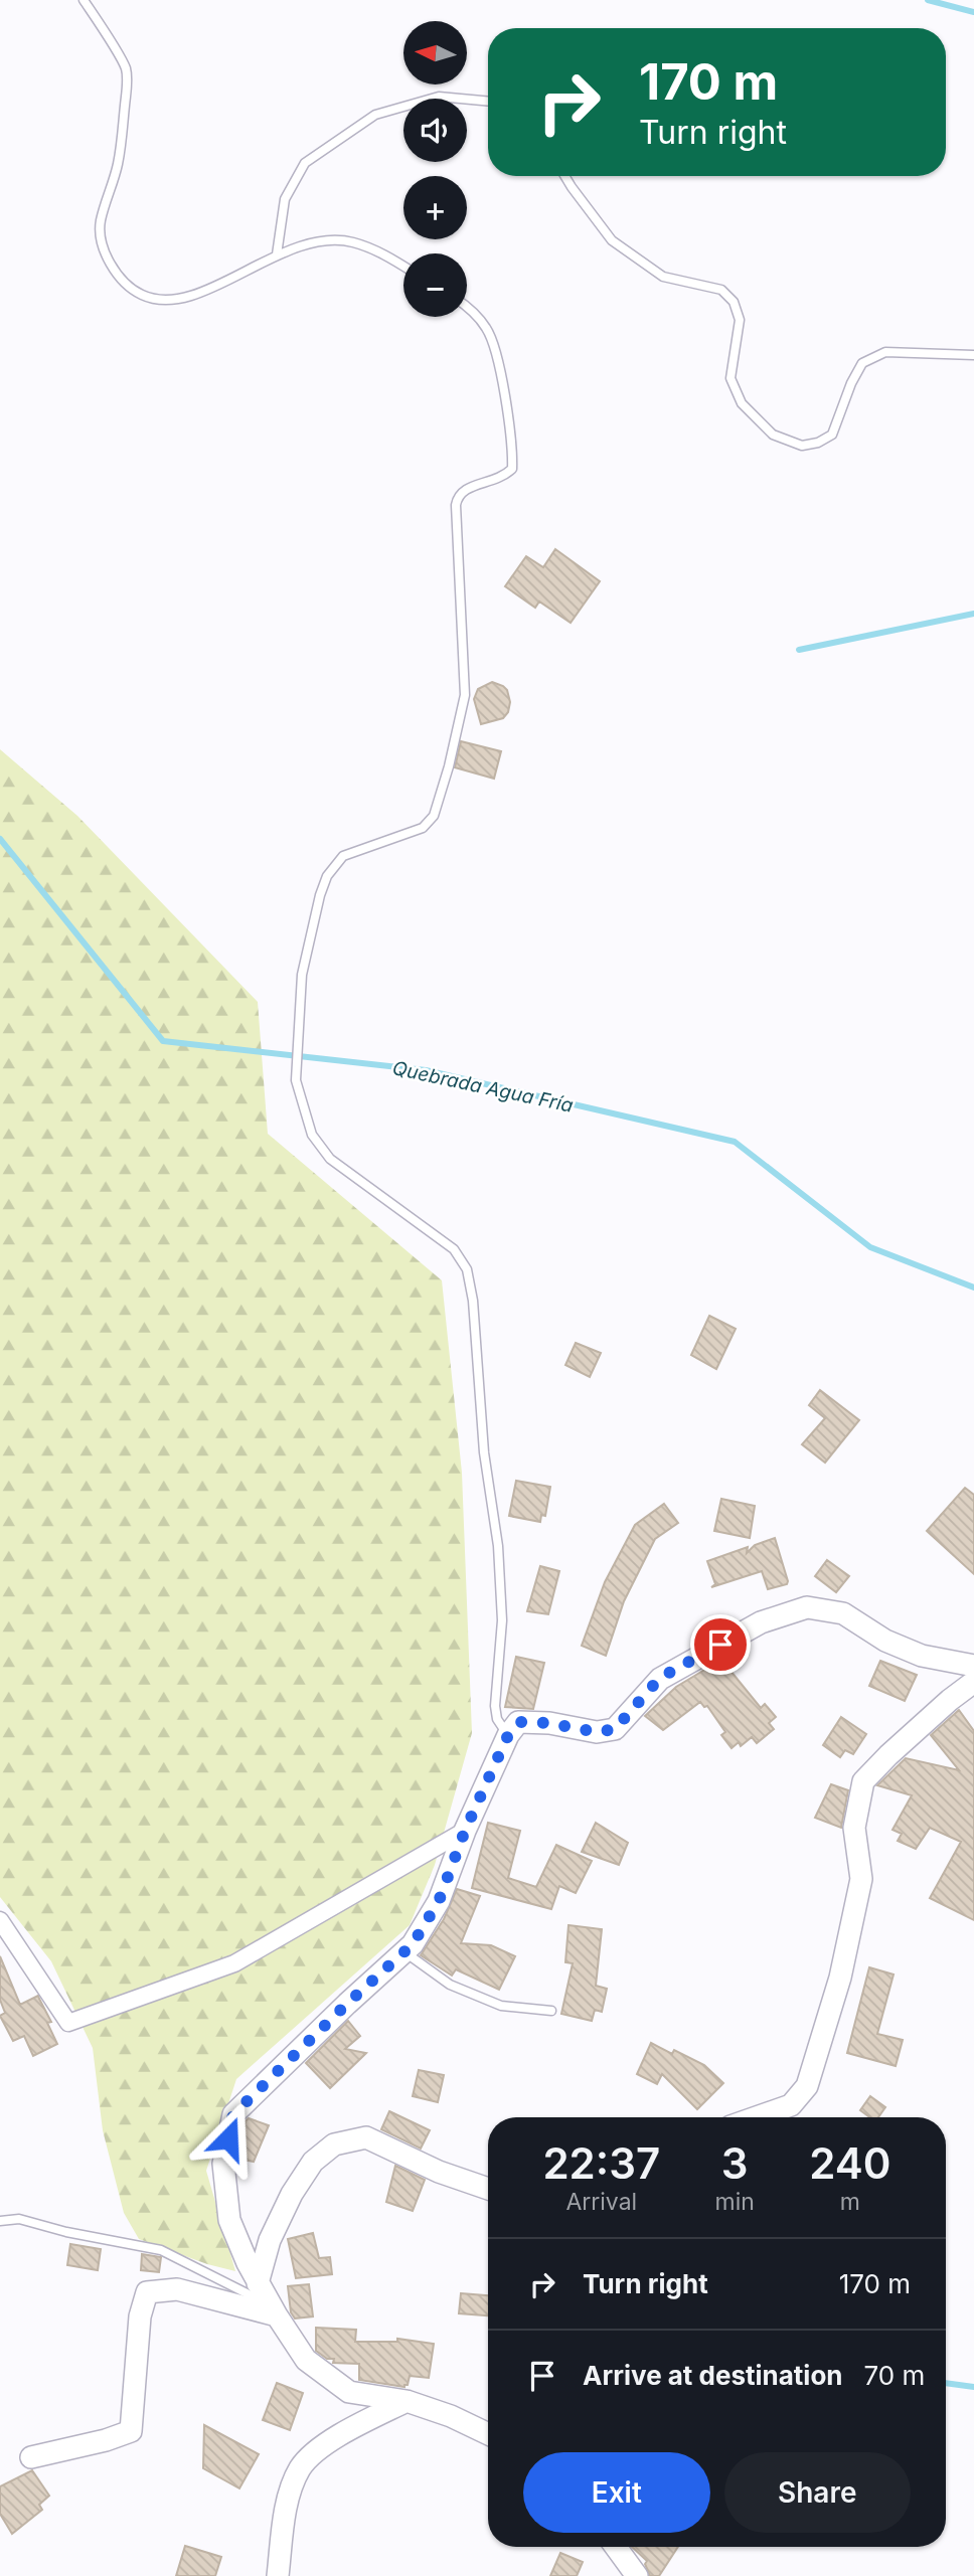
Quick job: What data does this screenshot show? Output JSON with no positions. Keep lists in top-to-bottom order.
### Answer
{
  "water": ["Quebrada Agua Fría"],
  "north": "left",
  "page": {
    "map_buttons": ["+", "−"],
    "turn": ["170 m", "Turn right"],
    "eta": [
      "22:37",
      "Arrival",
      "3",
      "min",
      "240",
      "m"
    ],
    "list": [
      {
        "name": "Turn right",
        "value": "170 m"
      },
      {
        "name": "Arrive at destination",
        "value": "70 m"
      }
    ],
    "buttons": ["Exit", "Share"]
  }
}
